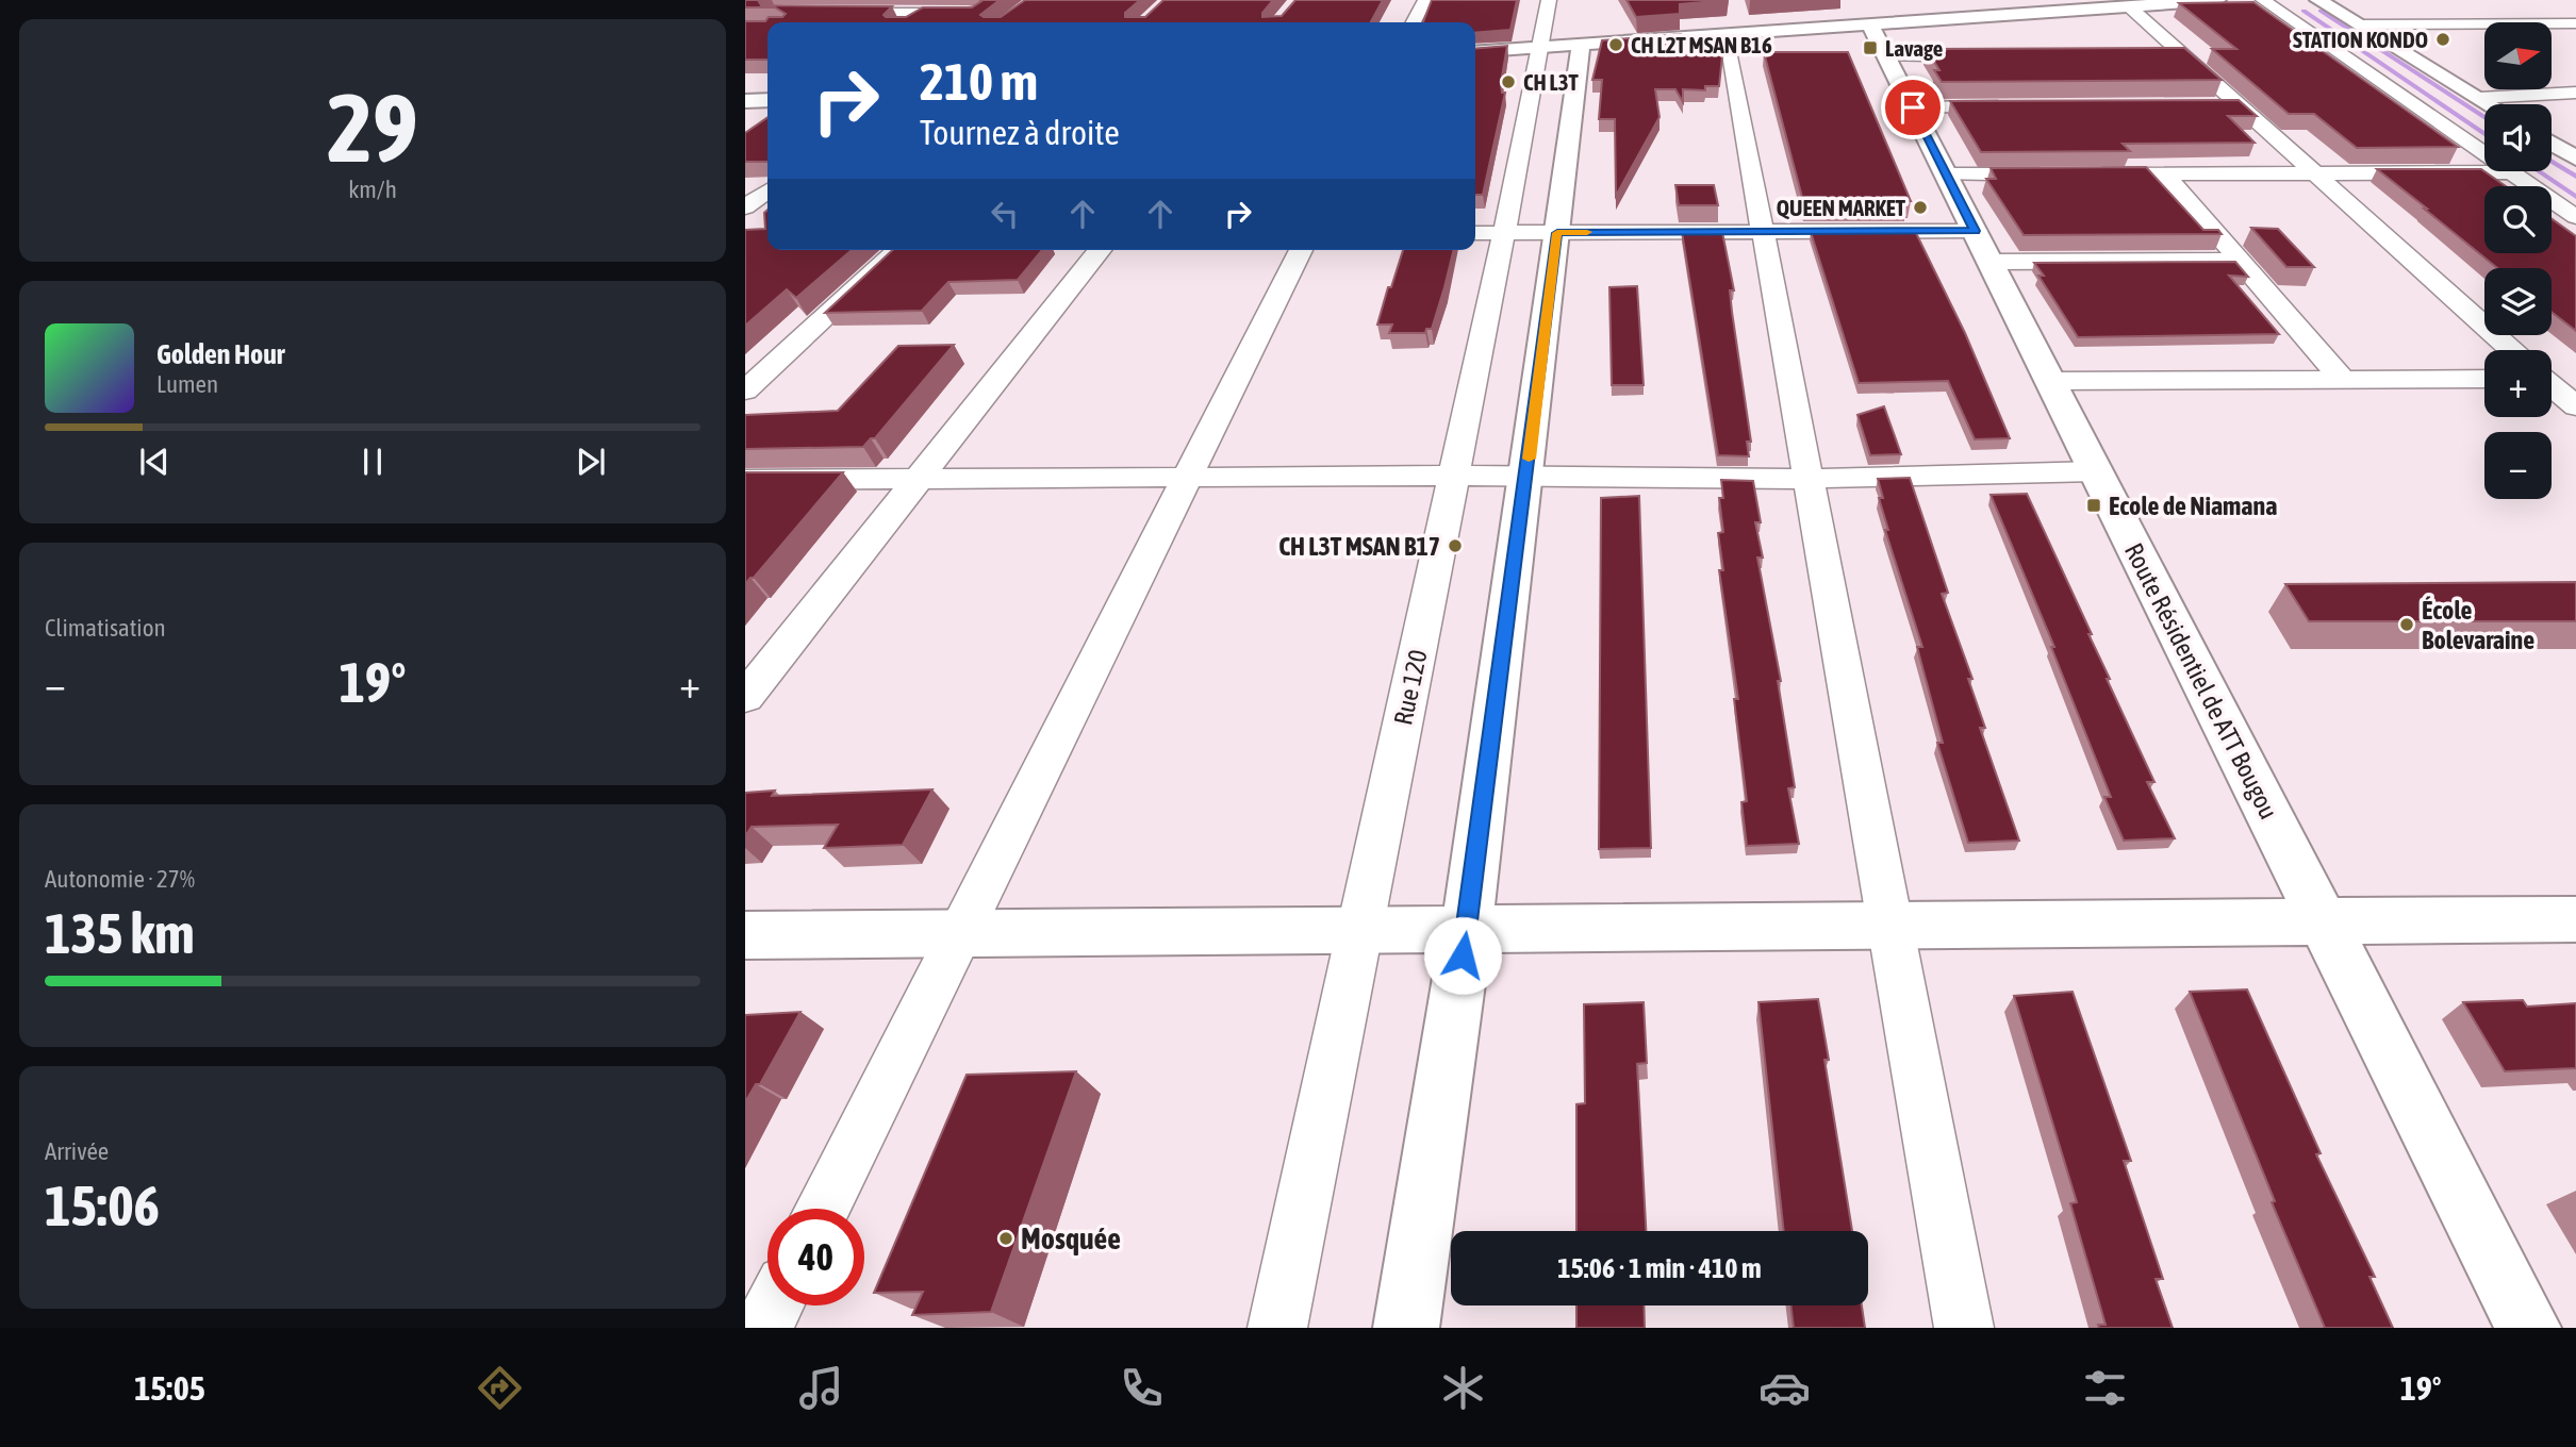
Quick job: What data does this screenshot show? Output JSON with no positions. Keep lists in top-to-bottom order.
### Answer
{
  "streets": {
    "main road": ["Route Résidentiel de ATT Bougou"],
    "street": ["Rue 120"]
  },
  "places": {
    "other": [
      "STATION KONDO",
      "CH L2T MSAN B16",
      "CH L3T",
      "QUEEN MARKET",
      "CH L3T MSAN B17",
      "École Bolevaraine",
      "Mosquée"
    ],
    "transit": ["Lavage", "Ecole de Niamana"]
  },
  "north": "right",
  "page": {
    "tile": [
      ["29", "km/h"],
      "Climatisation",
      ["Autonomie · 27%", "135 km"],
      ["Arrivée", "15:06"]
    ],
    "map_buttons": ["+", "−"],
    "turn": ["210 m", "Tournez à droite"],
    "song": ["Golden Hour", "Lumen"],
    "heat": ["−", "19°", "+"],
    "limit": "40",
    "trip": "15:06 · 1 min · 410 m",
    "tabs": ["15:05", "19°"]
  }
}
